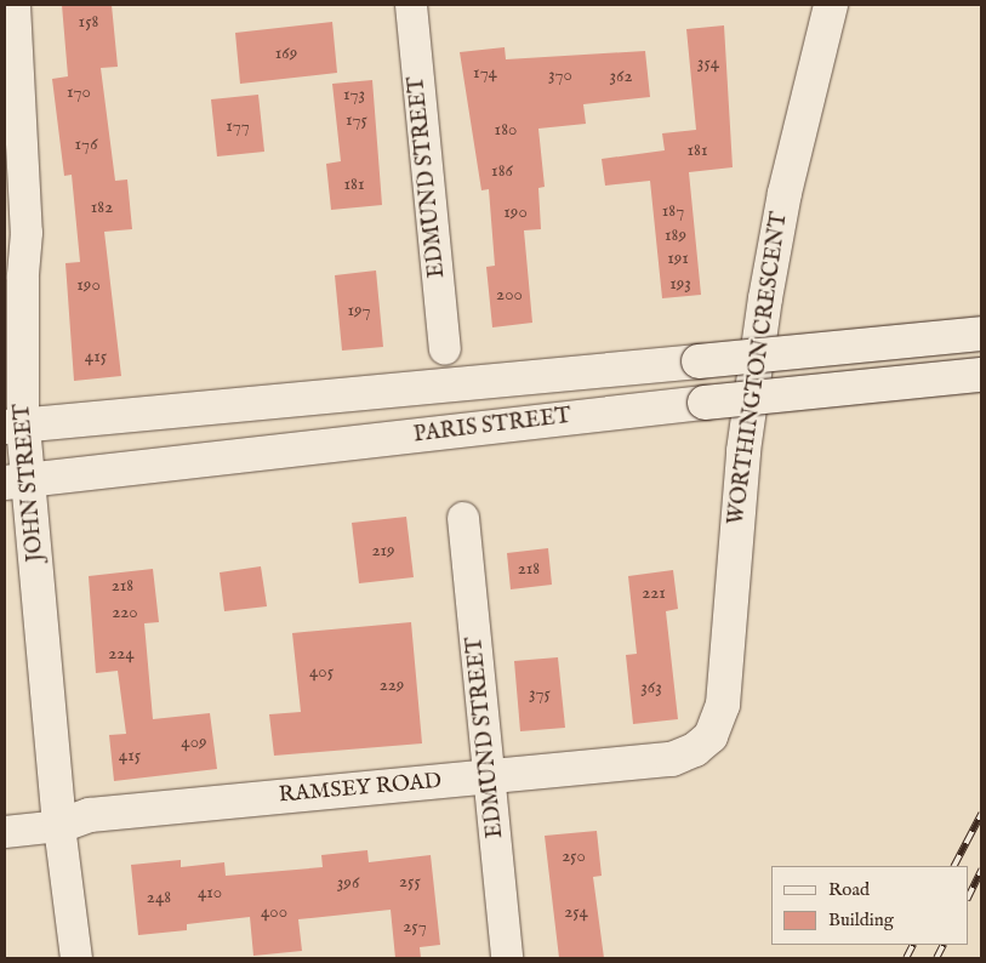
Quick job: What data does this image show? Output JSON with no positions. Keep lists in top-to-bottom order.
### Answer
{
  "streets": {
    "main road": [
      "WORTHINGTON CRESCENT",
      "PARIS STREET",
      "JOHN STREET",
      "RAMSEY ROAD"
    ],
    "street": ["EDMUND STREET"]
  },
  "crossings": [
    ["EDMUND STREET", "RAMSEY ROAD"],
    ["WORTHINGTON CRESCENT", "RAMSEY ROAD"],
    ["PARIS STREET", "JOHN STREET"],
    ["JOHN STREET", "RAMSEY ROAD"]
  ],
  "house_numbers": [
    "158",
    "169",
    "354",
    "174",
    "370",
    "362",
    "170",
    "173",
    "175",
    "177",
    "180",
    "176",
    "181",
    "186",
    "181",
    "182",
    "187",
    "190",
    "189",
    "191",
    "193",
    "190",
    "200",
    "197",
    "415",
    "219",
    "218",
    "218",
    "221",
    "220",
    "224",
    "405",
    "229",
    "363",
    "375",
    "409",
    "415",
    "250",
    "255",
    "396",
    "410",
    "248",
    "400",
    "254",
    "257"
  ],
  "legend": ["Road", "Building"]
}
